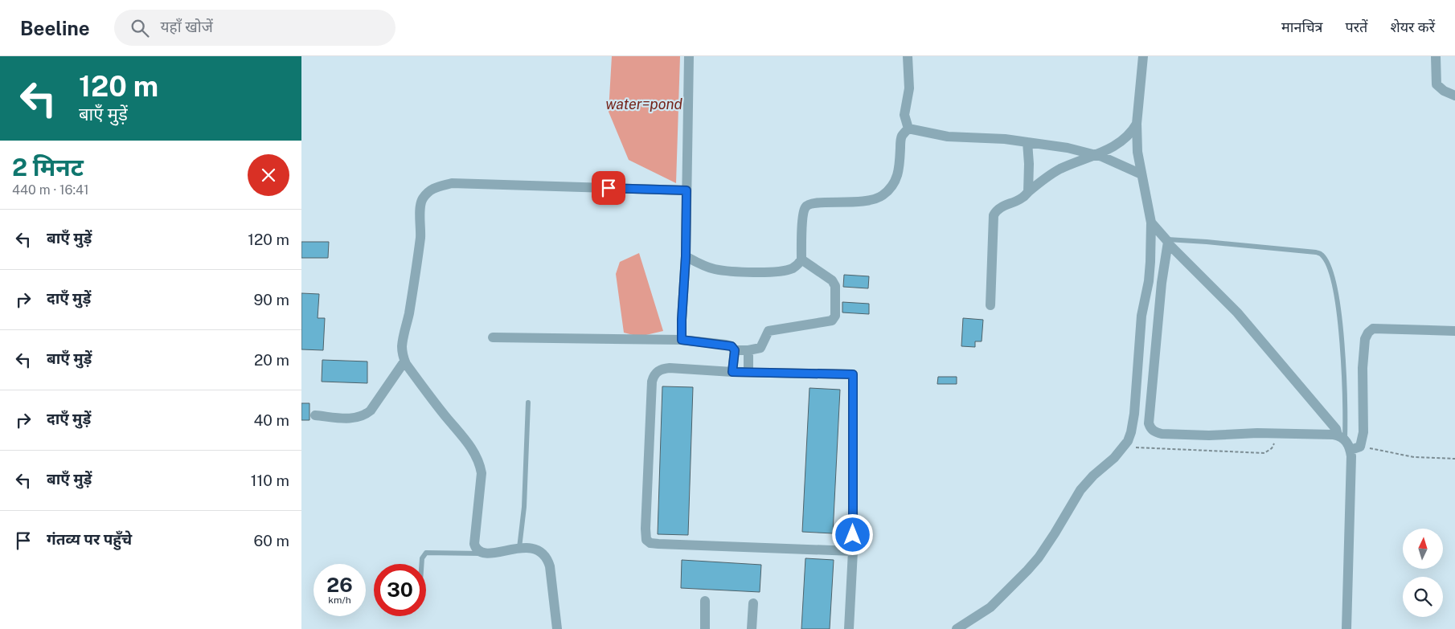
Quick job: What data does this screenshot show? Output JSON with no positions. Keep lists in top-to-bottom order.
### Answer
{
  "water": ["water=pond"],
  "north": "top",
  "page": {
    "header": "Beeline",
    "search": "यहाँ खोजें",
    "nav": ["मानचित्र", "परतें", "शेयर करें"],
    "turn": ["120 m", "बाएँ मुड़ें"],
    "heading": ["2 मिनट", "440 m · 16:41"],
    "list": [
      {
        "name": "बाएँ मुड़ें",
        "value": "120 m"
      },
      {
        "name": "दाएँ मुड़ें",
        "value": "90 m"
      },
      {
        "name": "बाएँ मुड़ें",
        "value": "20 m"
      },
      {
        "name": "दाएँ मुड़ें",
        "value": "40 m"
      },
      {
        "name": "बाएँ मुड़ें",
        "value": "110 m"
      },
      {
        "name": "गंतव्य पर पहुँचे",
        "value": "60 m"
      }
    ],
    "speed": "26 km/h",
    "limit": "30"
  }
}
